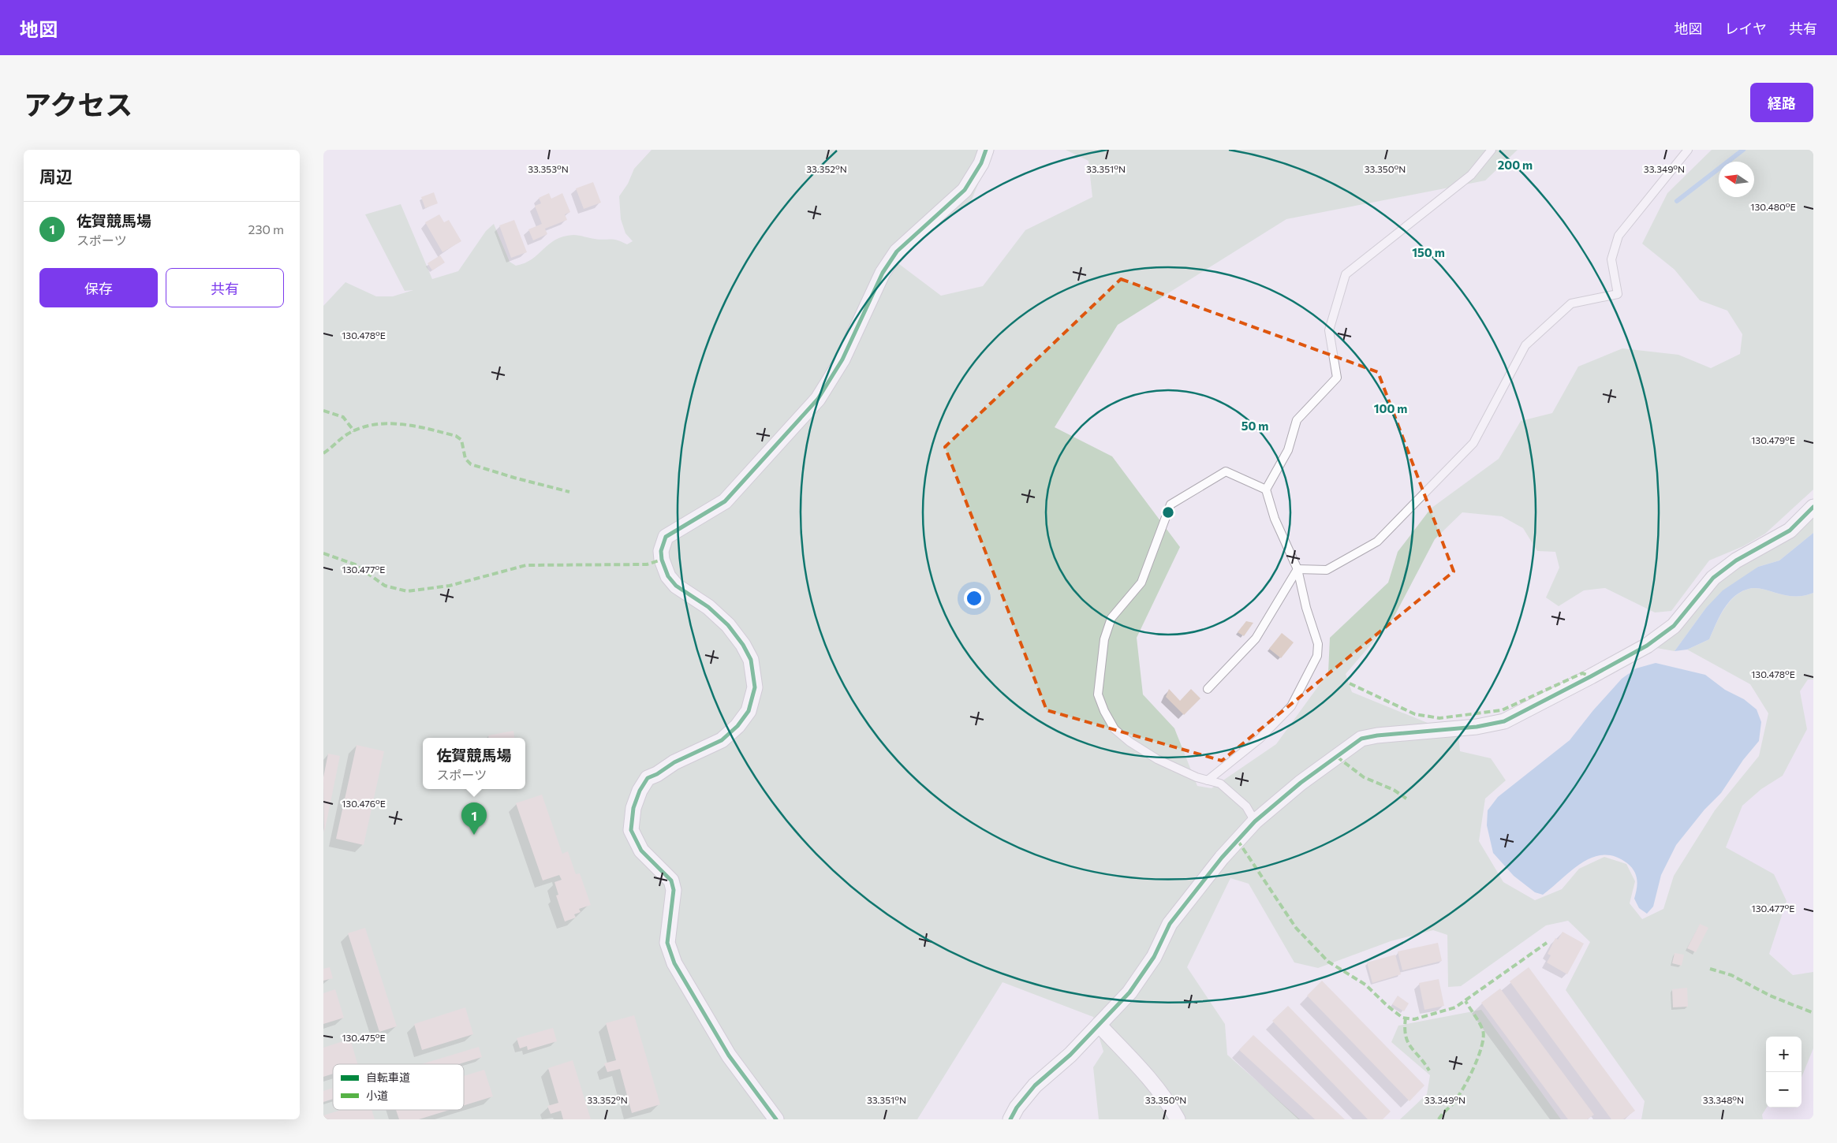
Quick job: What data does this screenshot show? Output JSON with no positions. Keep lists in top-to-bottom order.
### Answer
{
  "legend": ["自転車道", "小道"],
  "north": "left",
  "page": {
    "header": "地図",
    "nav": ["地図", "レイヤ", "共有"],
    "title": "アクセス",
    "buttons": [
      "経路",
      ["保存", "共有"]
    ],
    "heading": "周辺",
    "list": [
      {
        "mark": "1",
        "name": "佐賀競馬場",
        "note": "スポーツ",
        "value": "230 m"
      }
    ],
    "popup": ["佐賀競馬場", "スポーツ"],
    "pins": "1",
    "map_buttons": ["+", "−"]
  },
  "coordinates": [
    "33.353°N",
    "33.352°N",
    "33.351°N",
    "33.350°N",
    "33.349°N",
    "130.480°E",
    "130.478°E",
    "130.479°E",
    "130.477°E",
    "130.476°E",
    "130.475°E",
    "33.348°N"
  ],
  "rings": [
    "200 m",
    "150 m",
    "100 m",
    "50 m"
  ]
}
